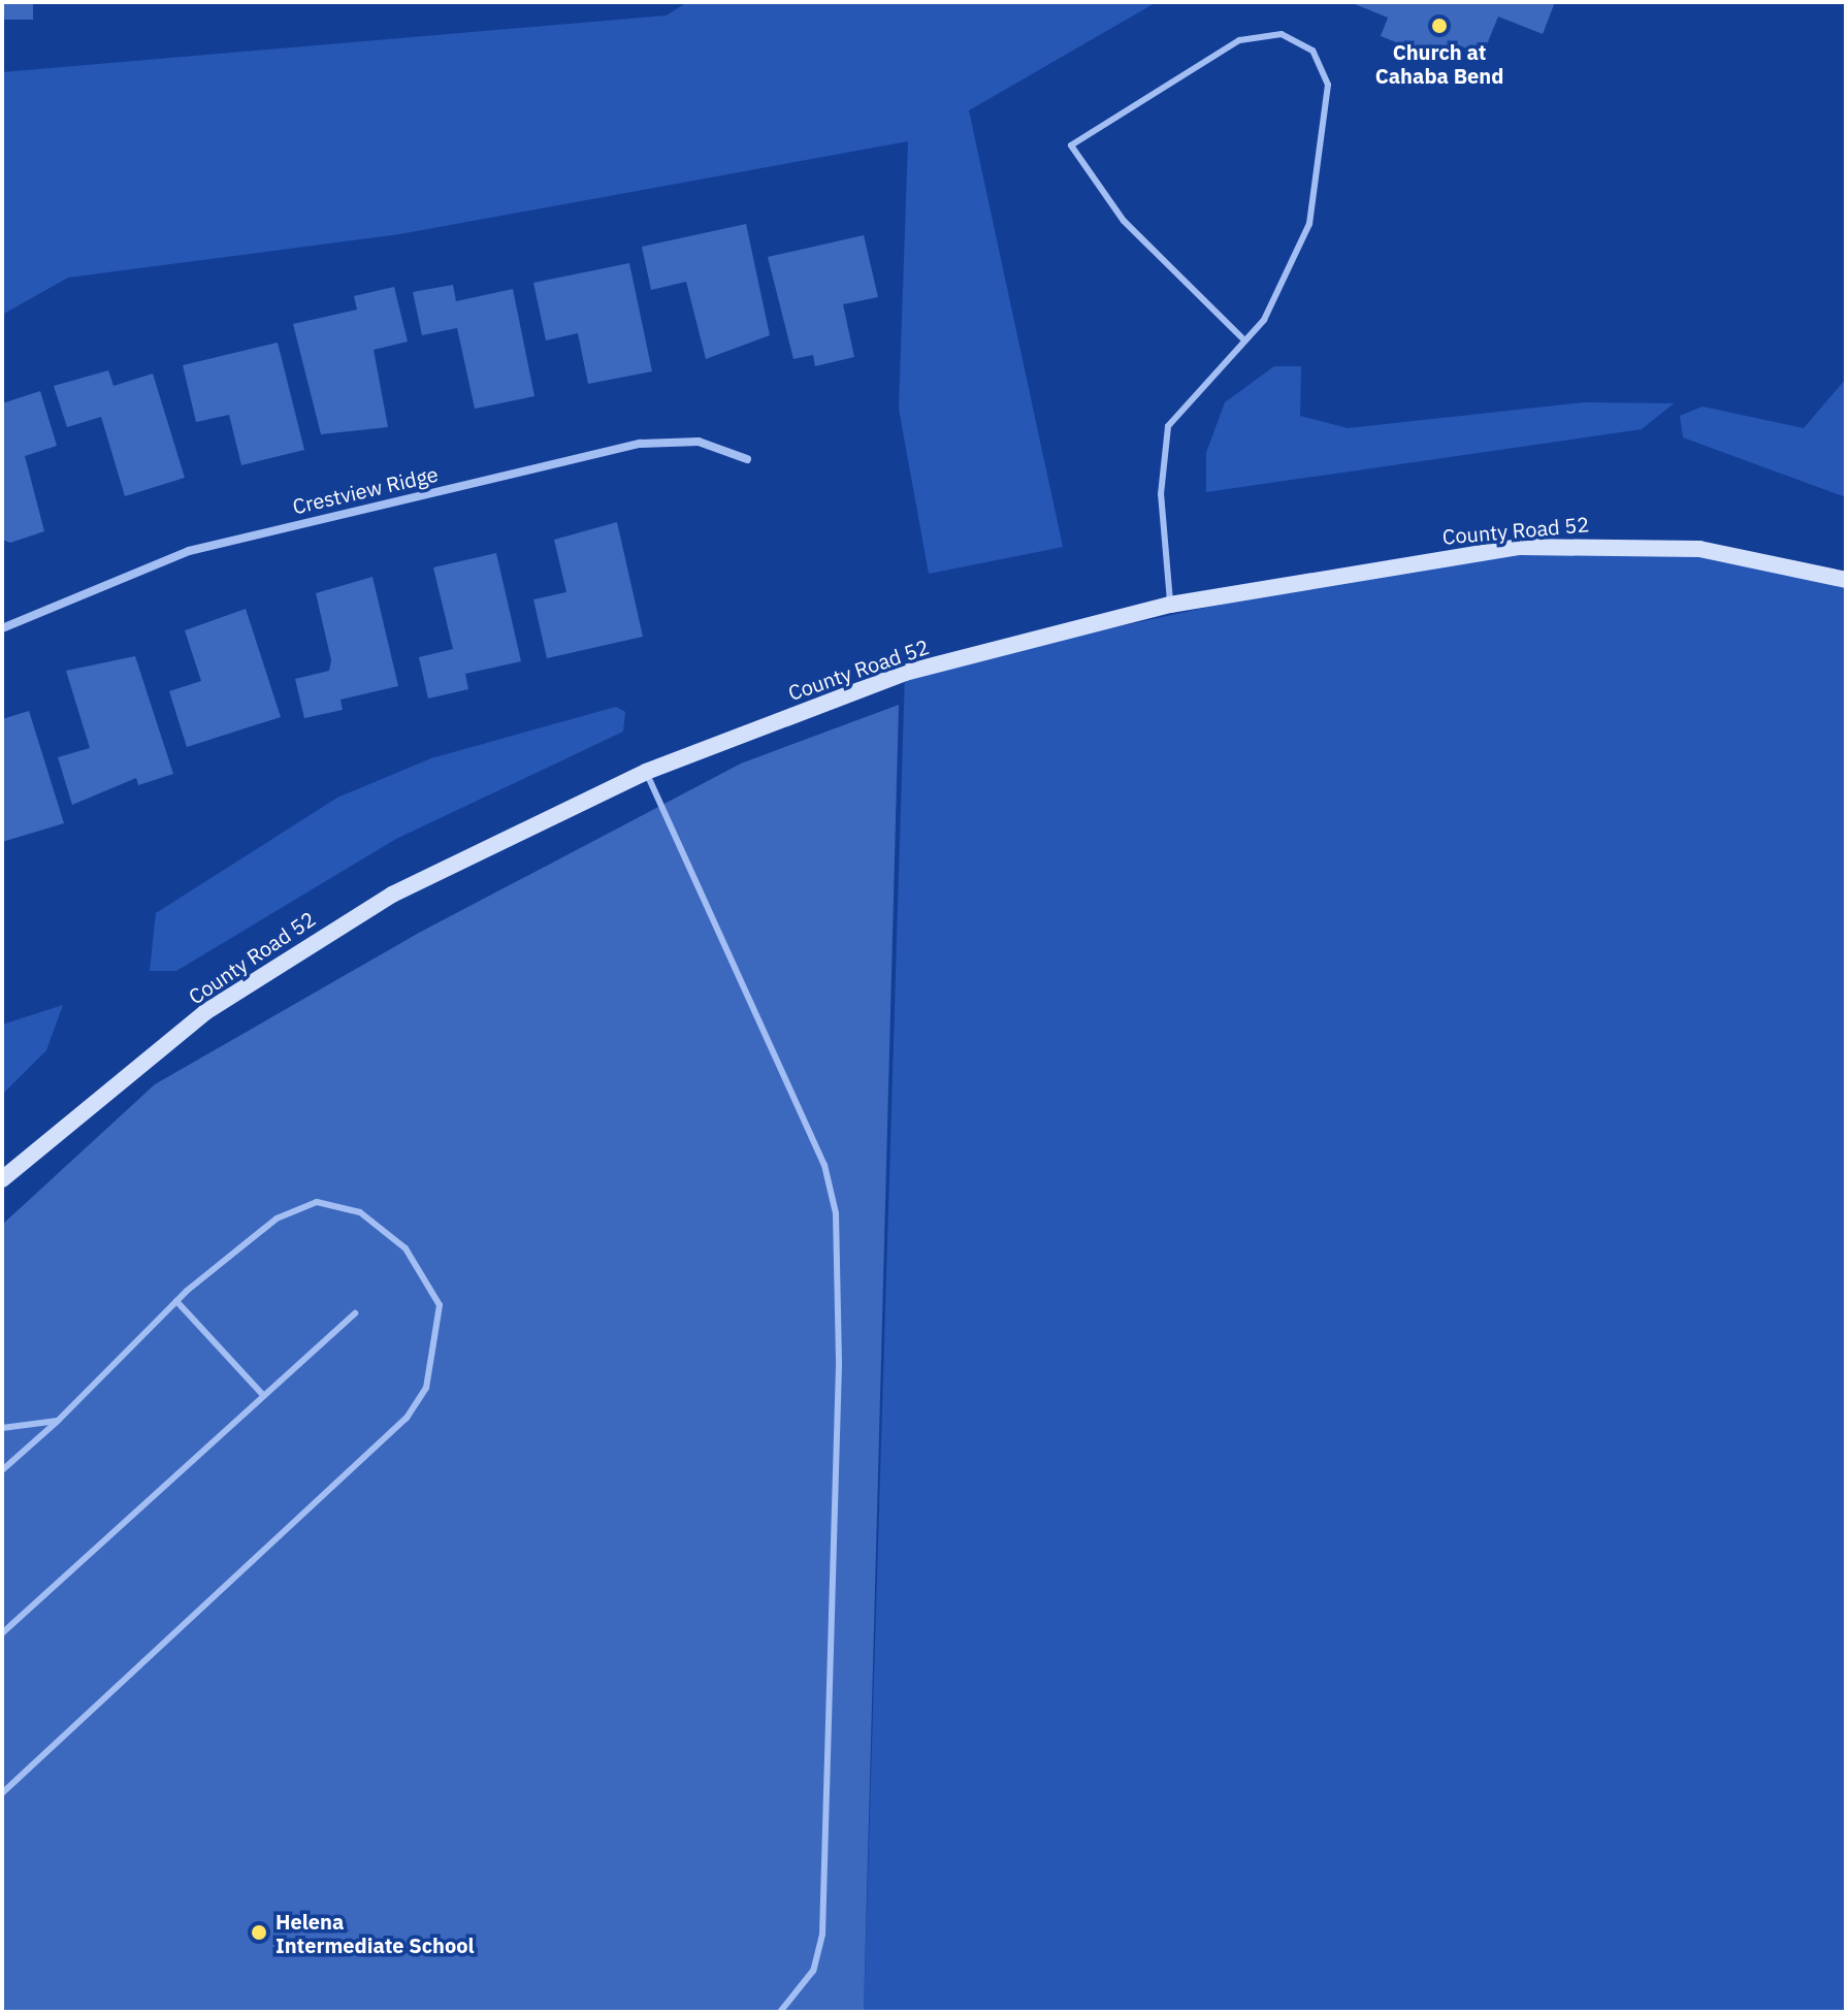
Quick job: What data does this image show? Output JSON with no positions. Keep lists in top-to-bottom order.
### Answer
{
  "streets": {
    "main road": ["County Road 52"],
    "street": ["Crestview Ridge"]
  },
  "places": ["Church at Cahaba Bend", "Helena Intermediate School"]
}
